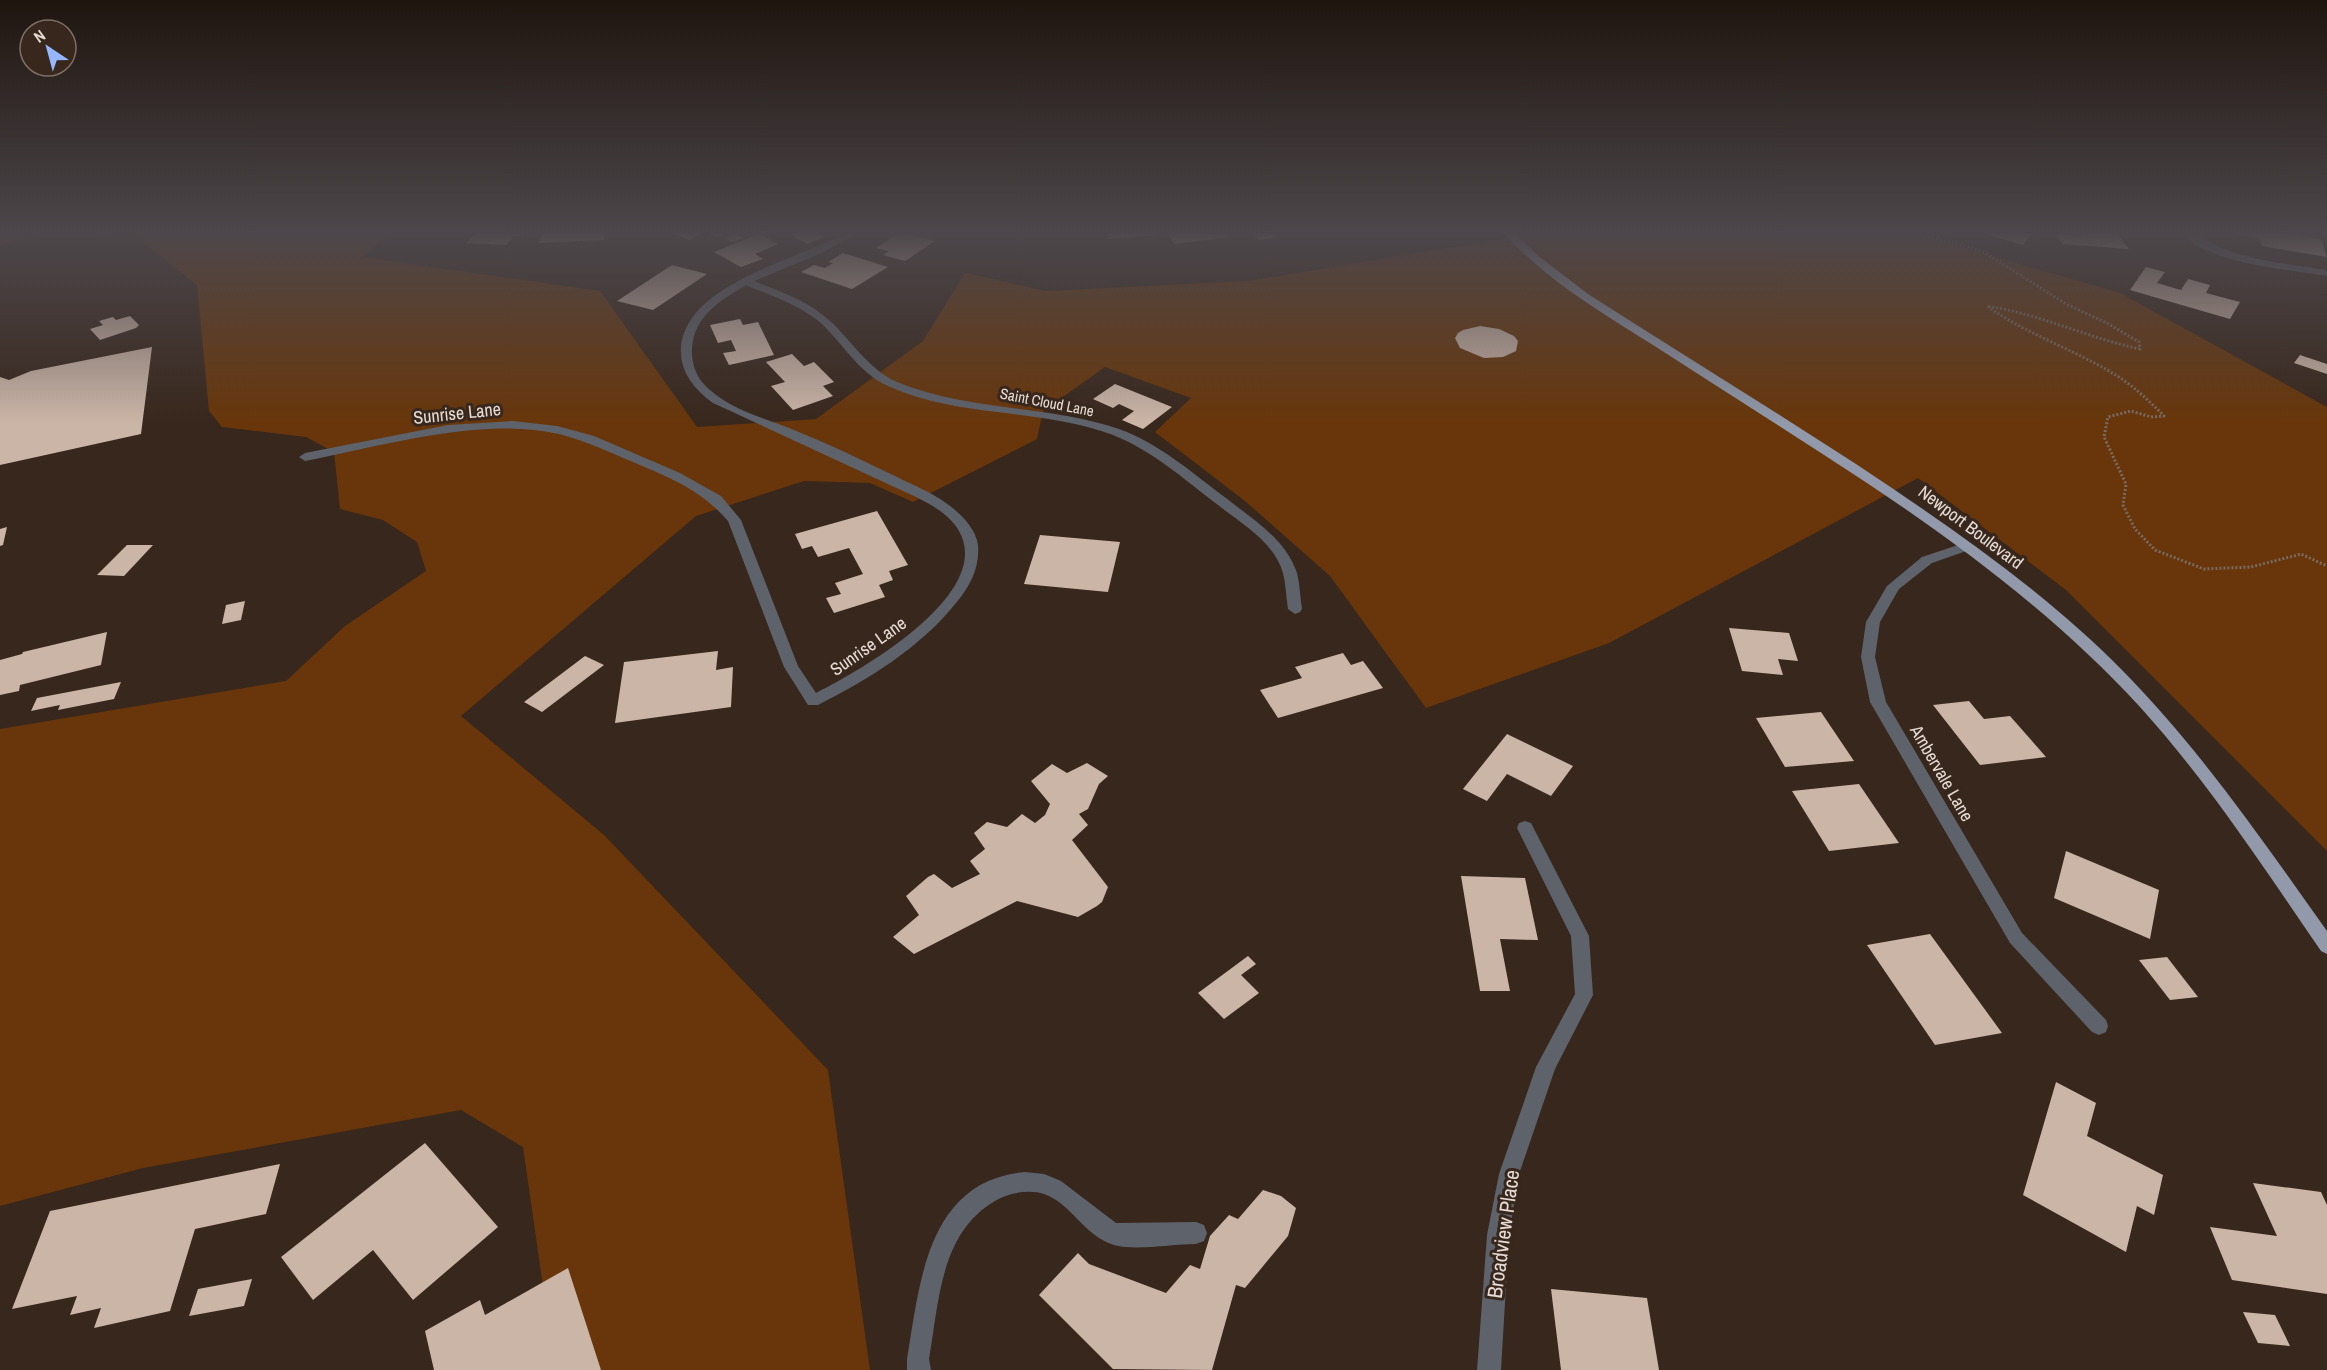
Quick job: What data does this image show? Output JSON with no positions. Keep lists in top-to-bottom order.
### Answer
{
  "streets": {
    "main road": ["Newport Boulevard"],
    "street": [
      "Saint Cloud Lane",
      "Sunrise Lane",
      "Ambervale Lane",
      "Broadview Place"
    ]
  },
  "crossings": [
    ["Newport Boulevard", "Ambervale Lane"]
  ],
  "north": "top left"
}
